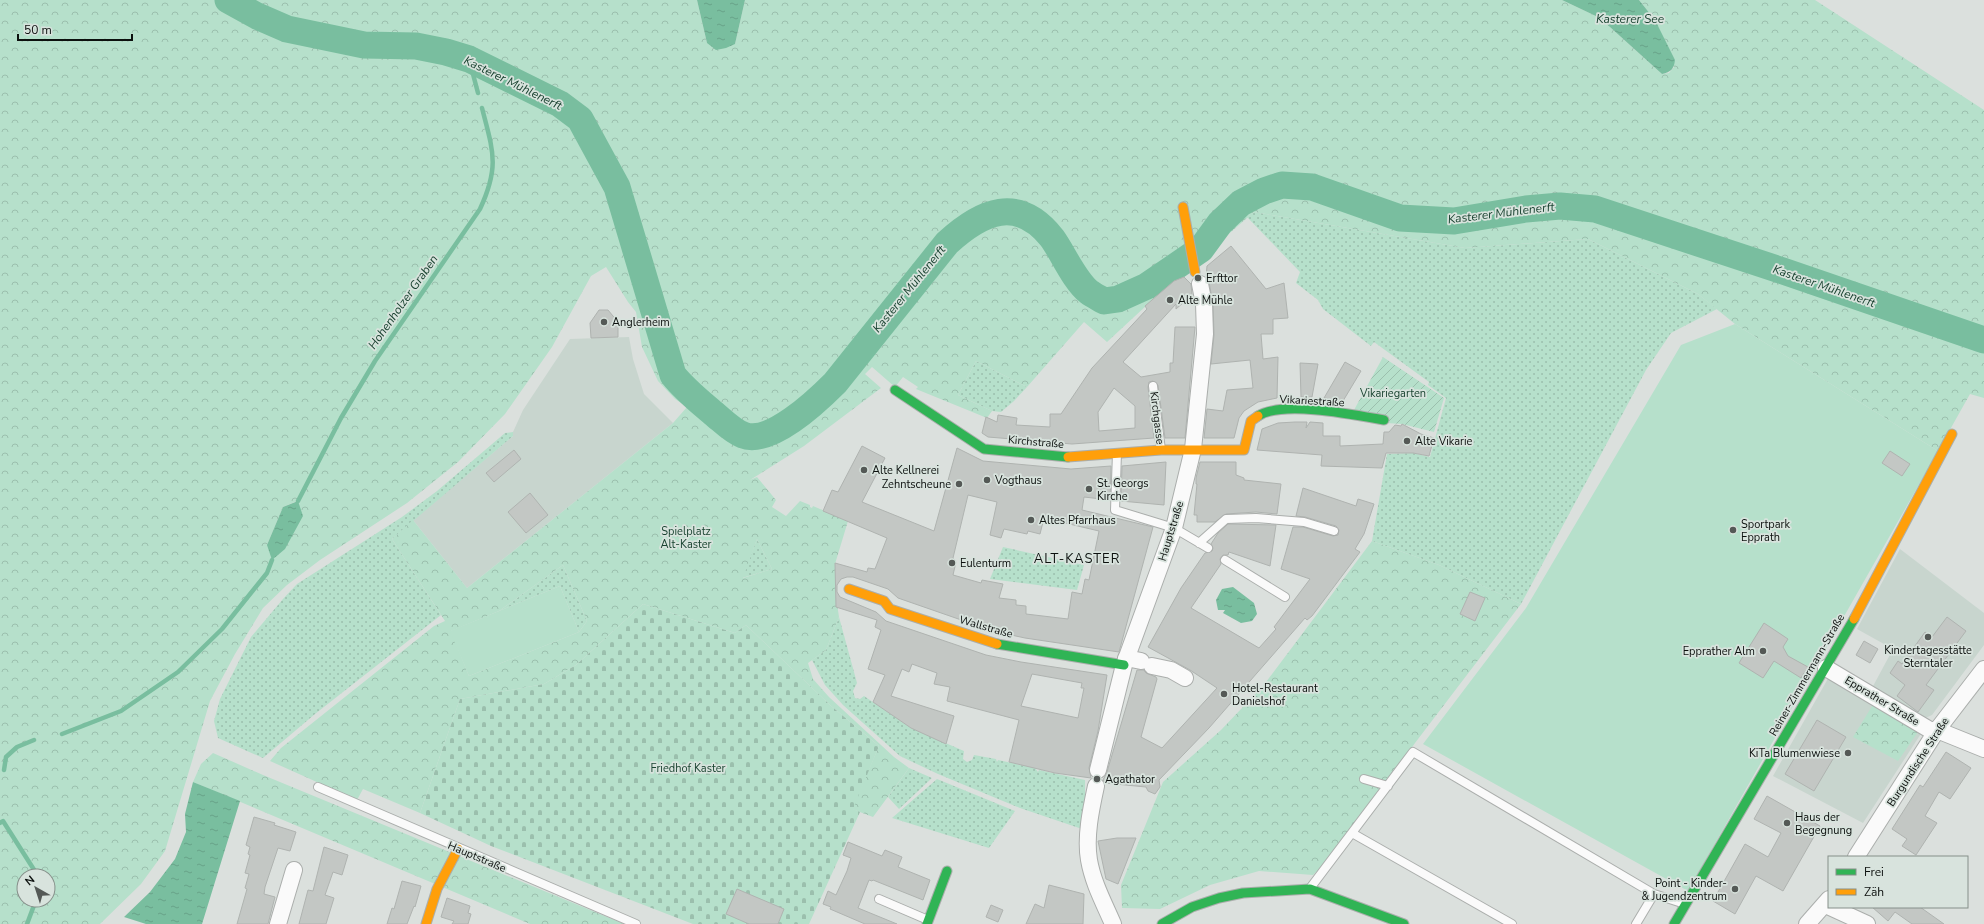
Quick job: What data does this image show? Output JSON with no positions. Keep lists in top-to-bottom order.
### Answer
{
  "streets": {
    "street": [
      "Vikariestraße",
      "Kirchstraße",
      "Hauptstraße",
      "Wallstraße",
      "Reiner-Zimmermann-Straße",
      "Epprather Straße",
      "Burgundische Straße"
    ],
    "lane": ["Kirchgasse"]
  },
  "crossings": [
    ["Vikariestraße", "Kirchstraße"],
    ["Vikariestraße", "Hauptstraße"],
    ["Kirchgasse", "Kirchstraße"],
    ["Kirchstraße", "Hauptstraße"],
    ["Hauptstraße", "Wallstraße"],
    ["Reiner-Zimmermann-Straße", "Epprather Straße"],
    ["Epprather Straße", "Burgundische Straße"]
  ],
  "districts": ["ALT-KASTER"],
  "water": ["Kasterer See", "Kasterer Mühlenerft", "Hohenholzer Graben"],
  "parks": ["Vikariegarten", "Spielplatz Alt-Kaster", "Friedhof Kaster"],
  "places": [
    "Erfttor",
    "Alte Mühle",
    "Anglerheim",
    "Alte Vikarie",
    "Alte Kellnerei",
    "Vogthaus",
    "Zehntscheune",
    "St. Georgs Kirche",
    "Altes Pfarrhaus",
    "Sportpark Epprath",
    "Eulenturm",
    "Kindertagesstätte Sterntaler",
    "Epprather Alm",
    "Hotel-Restaurant Danielshof",
    "KiTa Blumenwiese",
    "Agathator",
    "Haus der Begegnung",
    "Point - Kinder- & Jugendzentrum"
  ],
  "legend": ["Frei", "Zäh"],
  "scale_bar": "50 m",
  "north": "top left"
}
